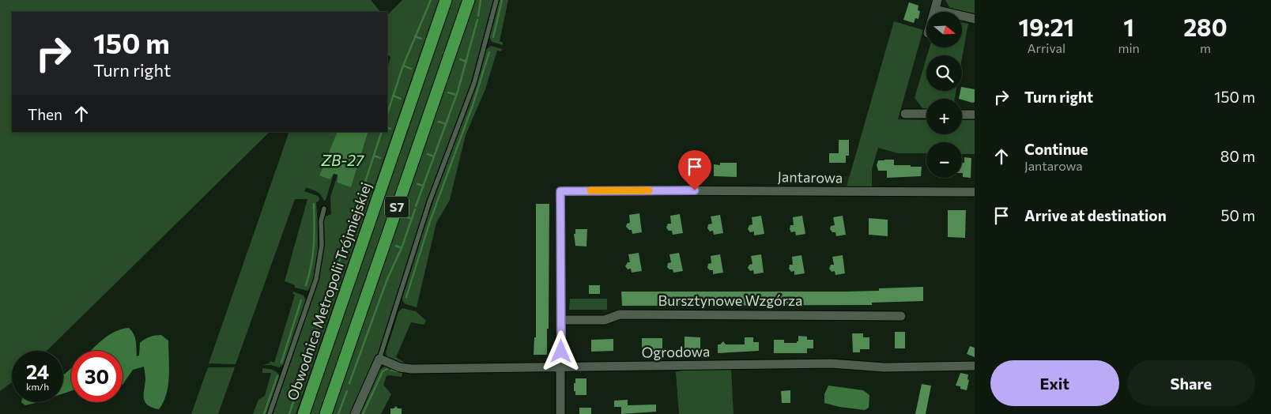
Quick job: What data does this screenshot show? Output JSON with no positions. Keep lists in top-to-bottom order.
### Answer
{
  "streets": {
    "highway": ["S7", "Obwodnica Metropolii Trójmiejskiej"],
    "street": ["Jantarowa", "Bursztynowe Wzgórza", "Ogrodowa"]
  },
  "water": ["ZB-27"],
  "north": "right",
  "page": {
    "eta": [
      "19:21",
      "Arrival",
      "1",
      "min",
      "280",
      "m"
    ],
    "map_buttons": ["+", "−"],
    "turn": ["150 m", "Turn right"],
    "list": [
      {
        "name": "Turn right",
        "value": "150 m"
      },
      {
        "name": "Continue",
        "note": "Jantarowa",
        "value": "80 m"
      },
      {
        "name": "Arrive at destination",
        "value": "50 m"
      }
    ],
    "then": "Then",
    "speed": "24 km/h",
    "limit": "30",
    "buttons": ["Exit", "Share"]
  }
}
